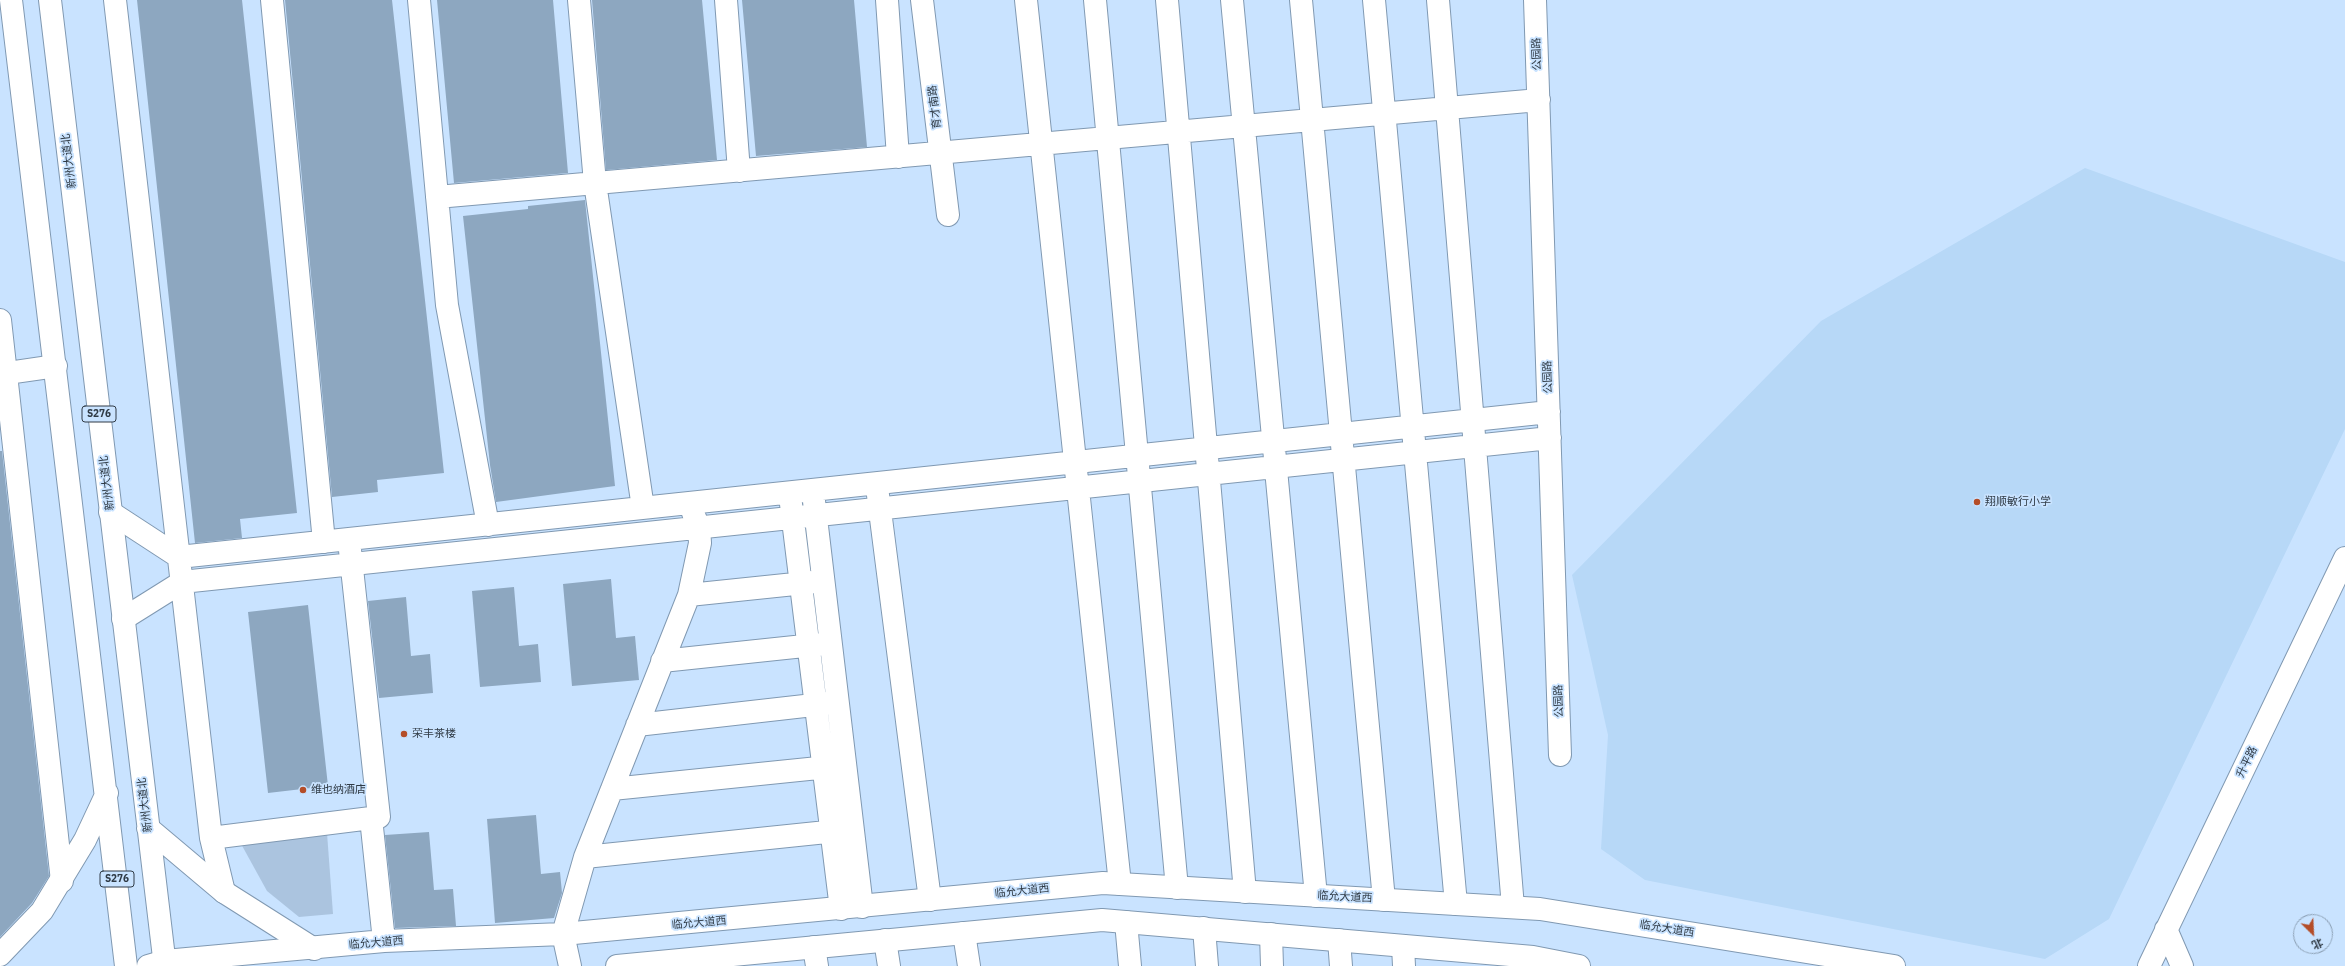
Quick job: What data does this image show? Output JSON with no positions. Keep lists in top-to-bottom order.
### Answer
{
  "streets": {
    "street": [
      "公园路",
      "育才南路",
      "新州大道北",
      "S276",
      "升平路",
      "临允大道西"
    ]
  },
  "crossings": [
    ["新州大道北", "临允大道西"]
  ],
  "places": ["翔顺敏行小学", "荣丰茶楼", "维也纳酒店"],
  "north": "bottom right"
}
